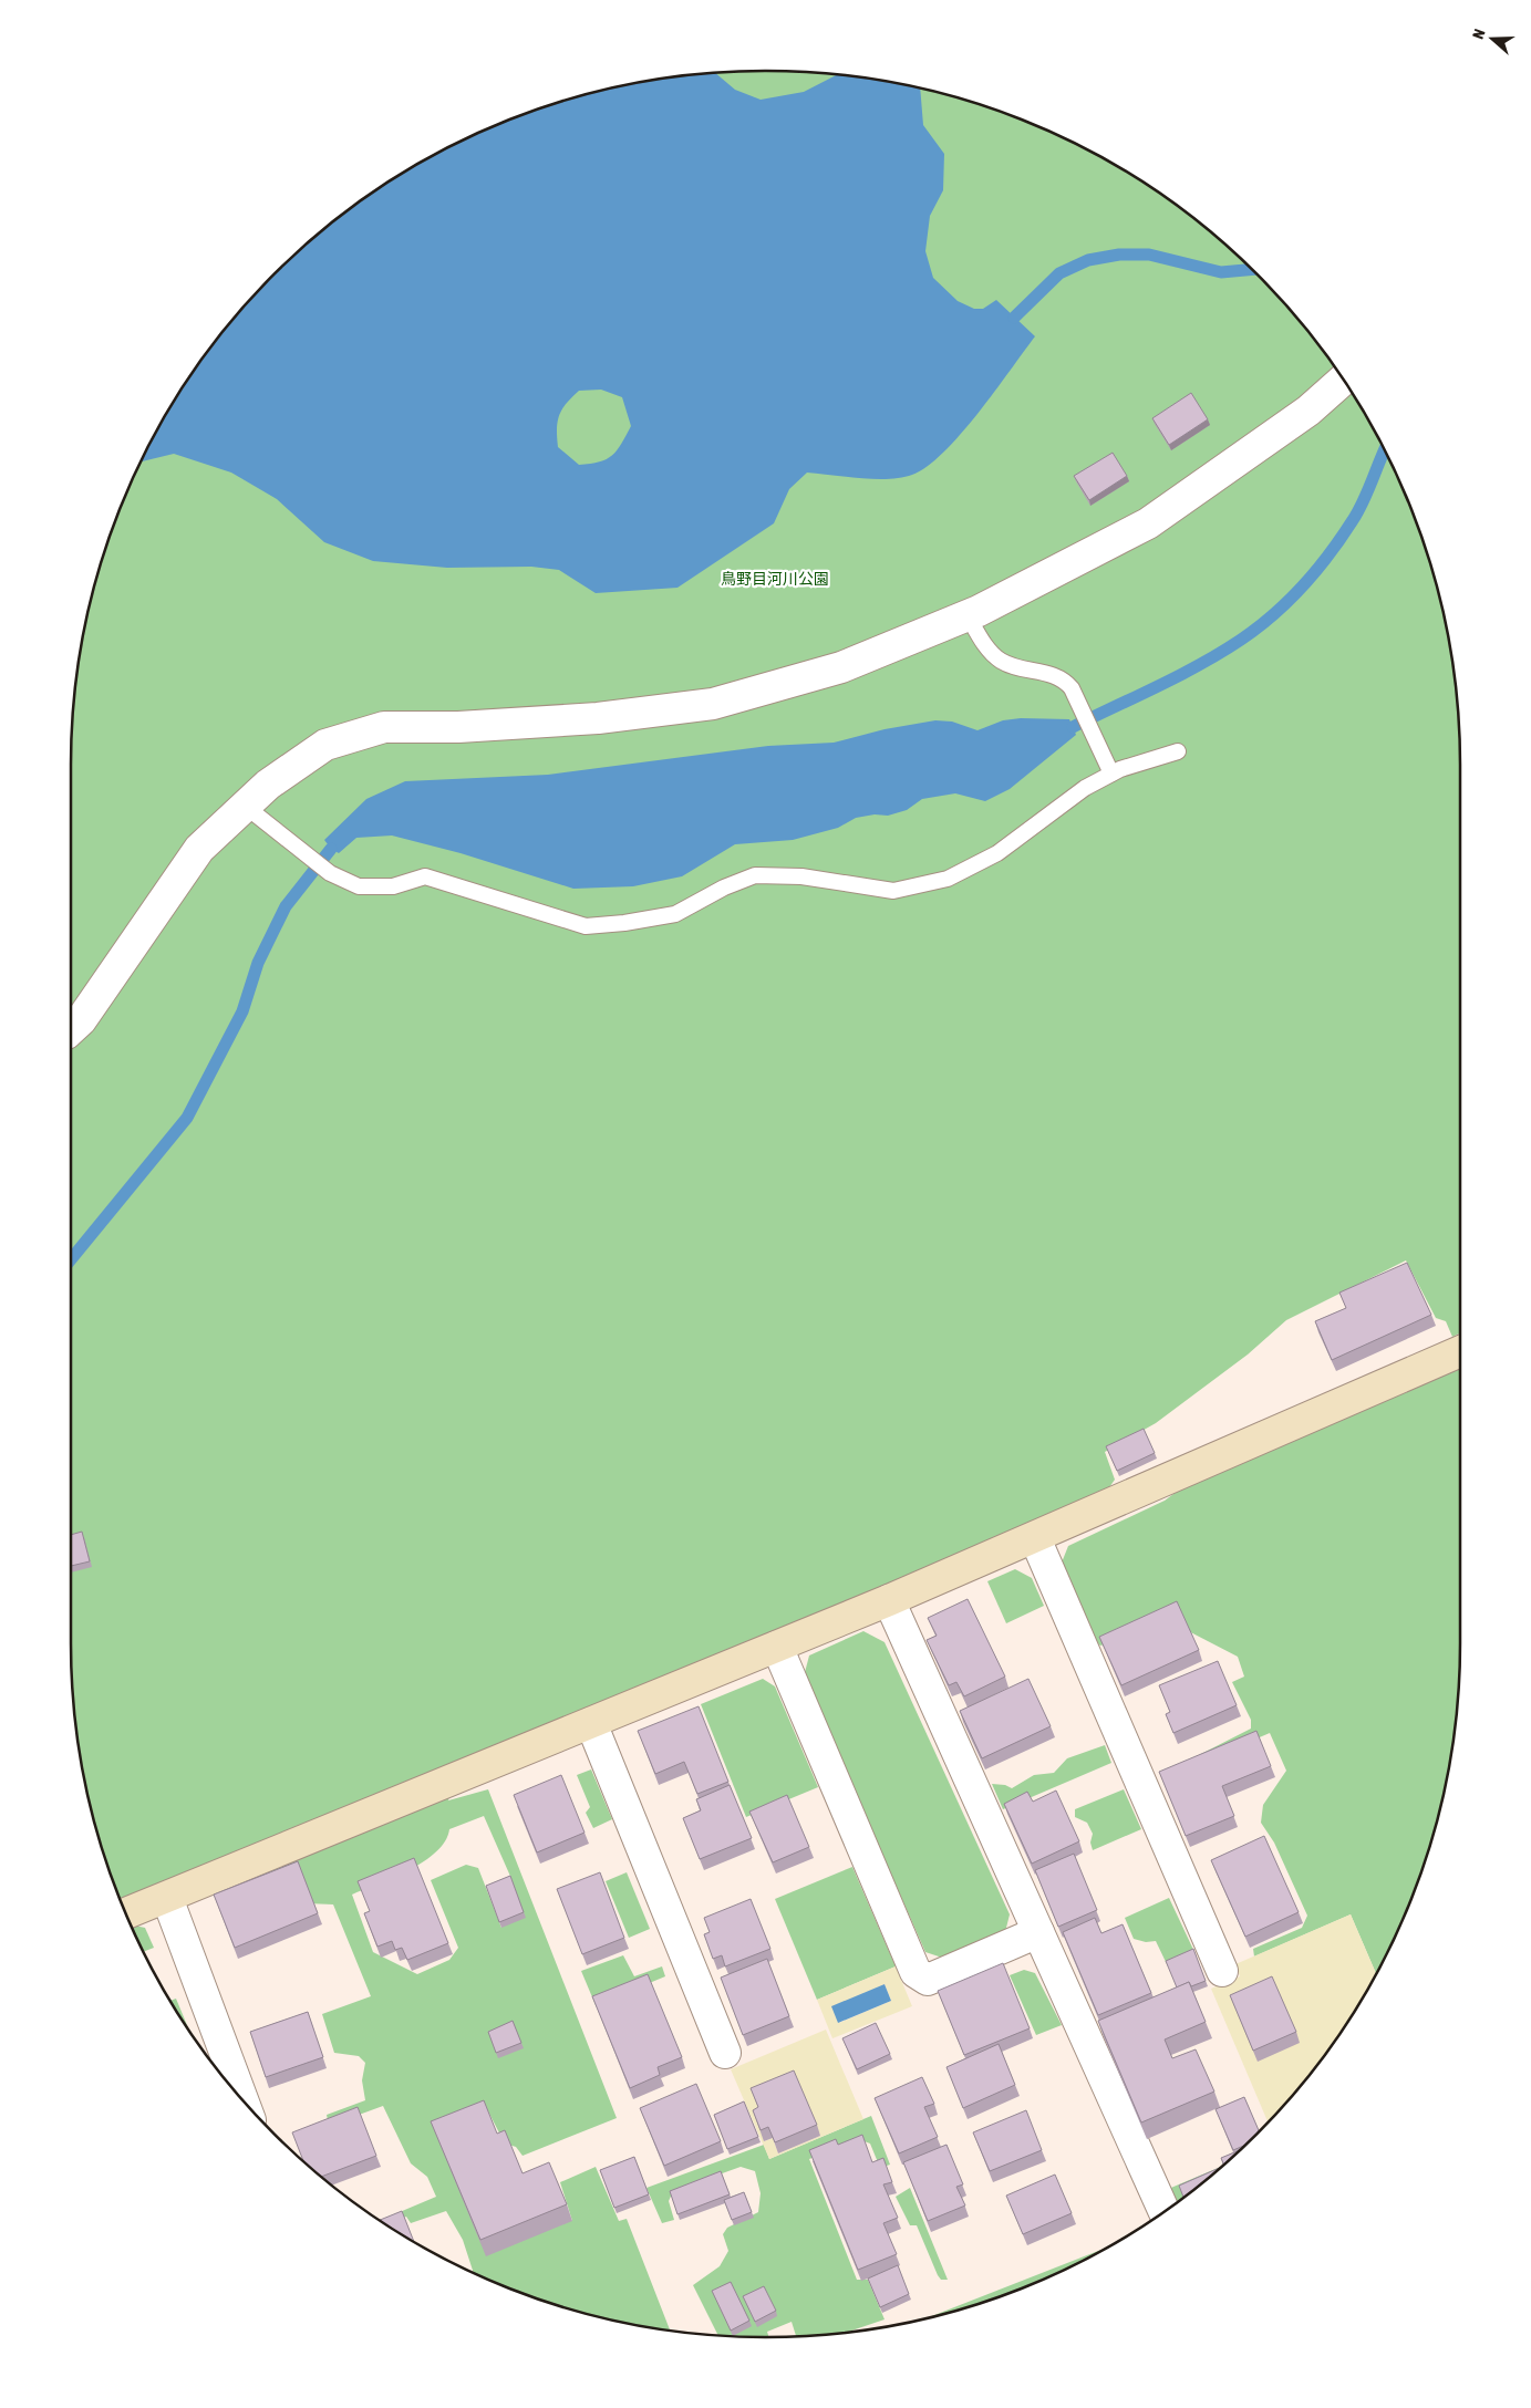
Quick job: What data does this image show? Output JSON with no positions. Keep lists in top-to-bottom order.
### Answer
{
  "parks": ["鳥野目河川公園"],
  "north": "left"
}
